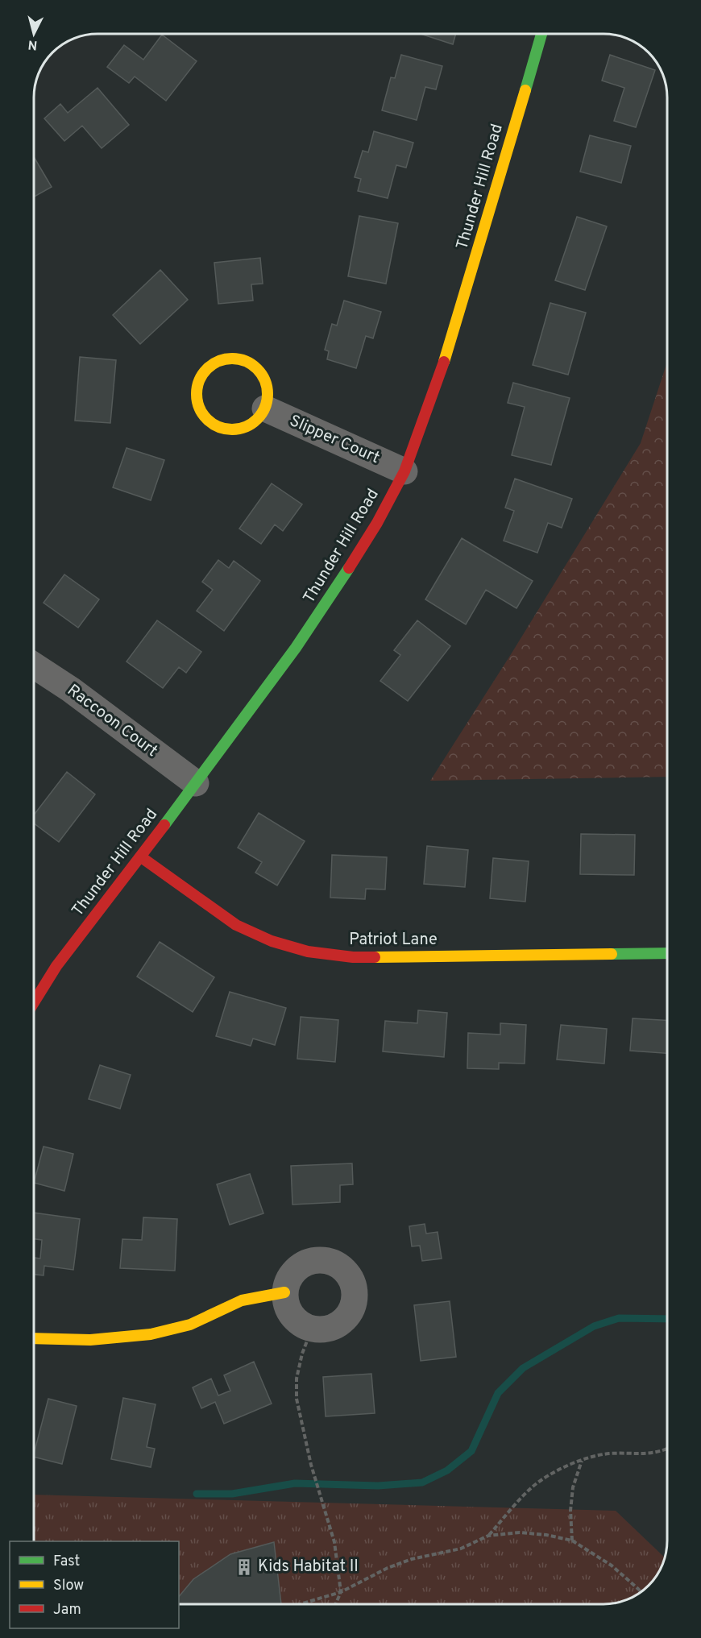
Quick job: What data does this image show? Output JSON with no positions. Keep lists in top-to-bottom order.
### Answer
{
  "streets": {
    "street": [
      "Thunder Hill Road",
      "Slipper Court",
      "Raccoon Court",
      "Patriot Lane"
    ]
  },
  "crossings": [
    ["Thunder Hill Road", "Slipper Court"],
    ["Thunder Hill Road", "Raccoon Court"],
    ["Thunder Hill Road", "Patriot Lane"]
  ],
  "places": {
    "building": ["Kids Habitat II"]
  },
  "legend": ["Fast", "Slow", "Jam"],
  "north": "bottom"
}
